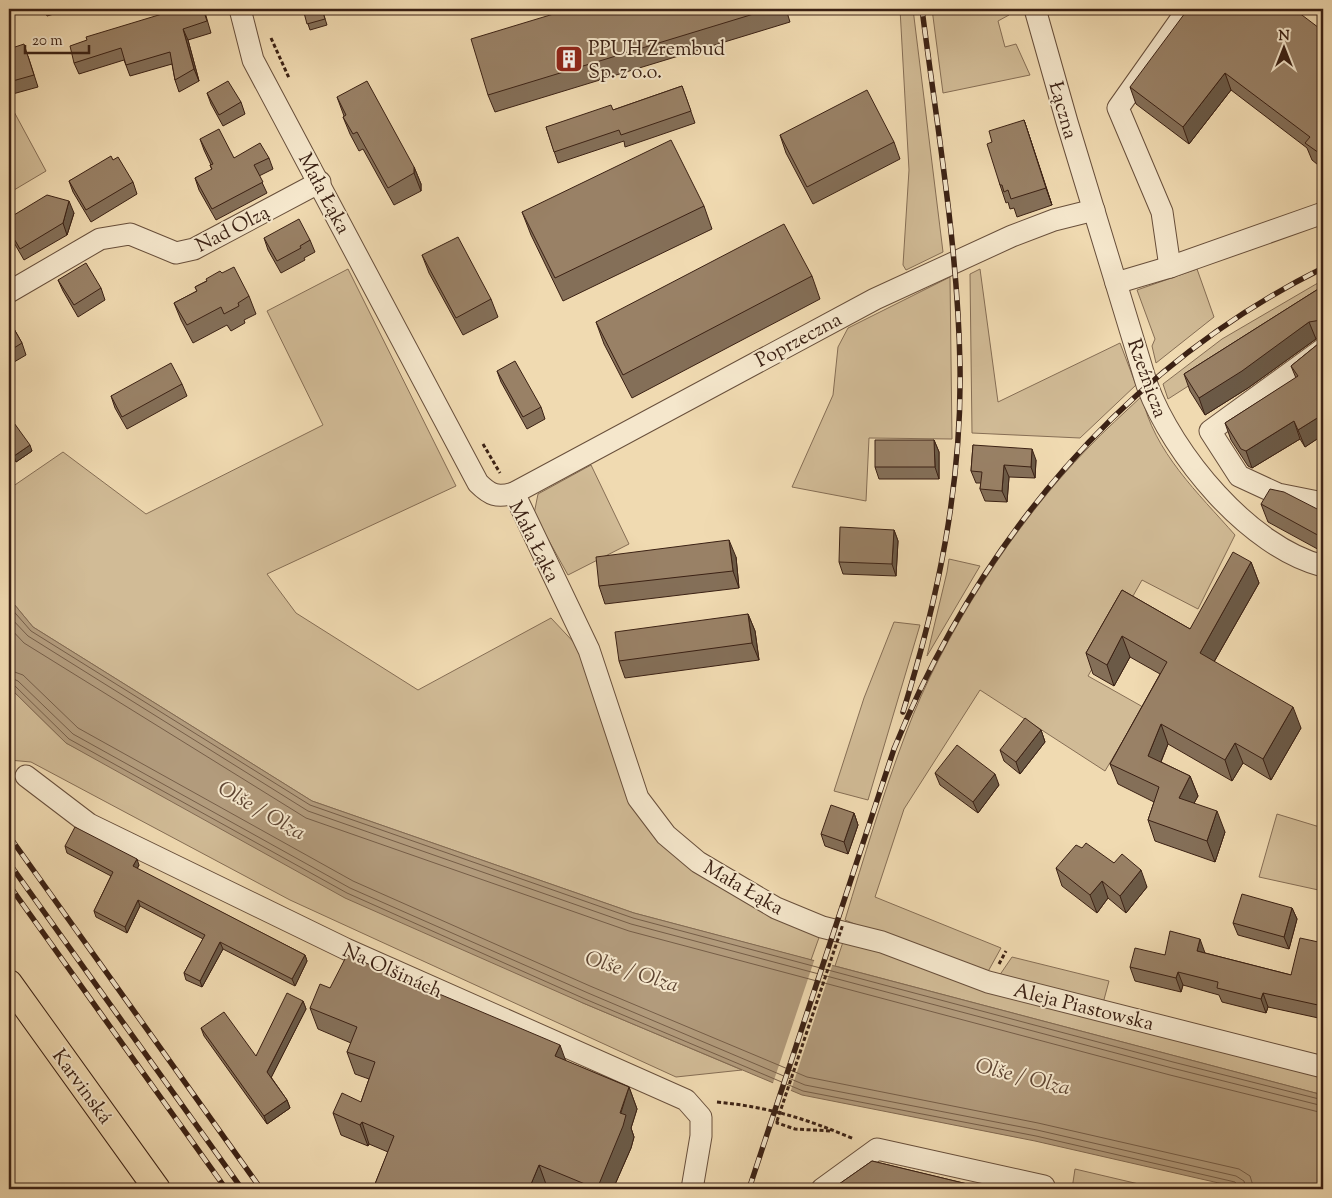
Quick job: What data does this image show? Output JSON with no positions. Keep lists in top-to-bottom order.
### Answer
{
  "streets": {
    "main road": ["Karvinská"],
    "street": [
      "Łączna",
      "Mała Łąka",
      "Nad Olzą",
      "Poprzeczna",
      "Rzeźnicza",
      "Na Olšinách",
      "Aleja Piastowska"
    ]
  },
  "crossings": [
    ["Łączna", "Poprzeczna"],
    ["Łączna", "Rzeźnicza"],
    ["Mała Łąka", "Nad Olzą"],
    ["Mała Łąka", "Poprzeczna"],
    ["Mała Łąka", "Aleja Piastowska"],
    ["Poprzeczna", "Rzeźnicza"]
  ],
  "water": ["Olše / Olza"],
  "places": {
    "building": ["PPUH Zrembud Sp. z o.o."]
  },
  "scale_bar": "20 m",
  "north": "top"
}
